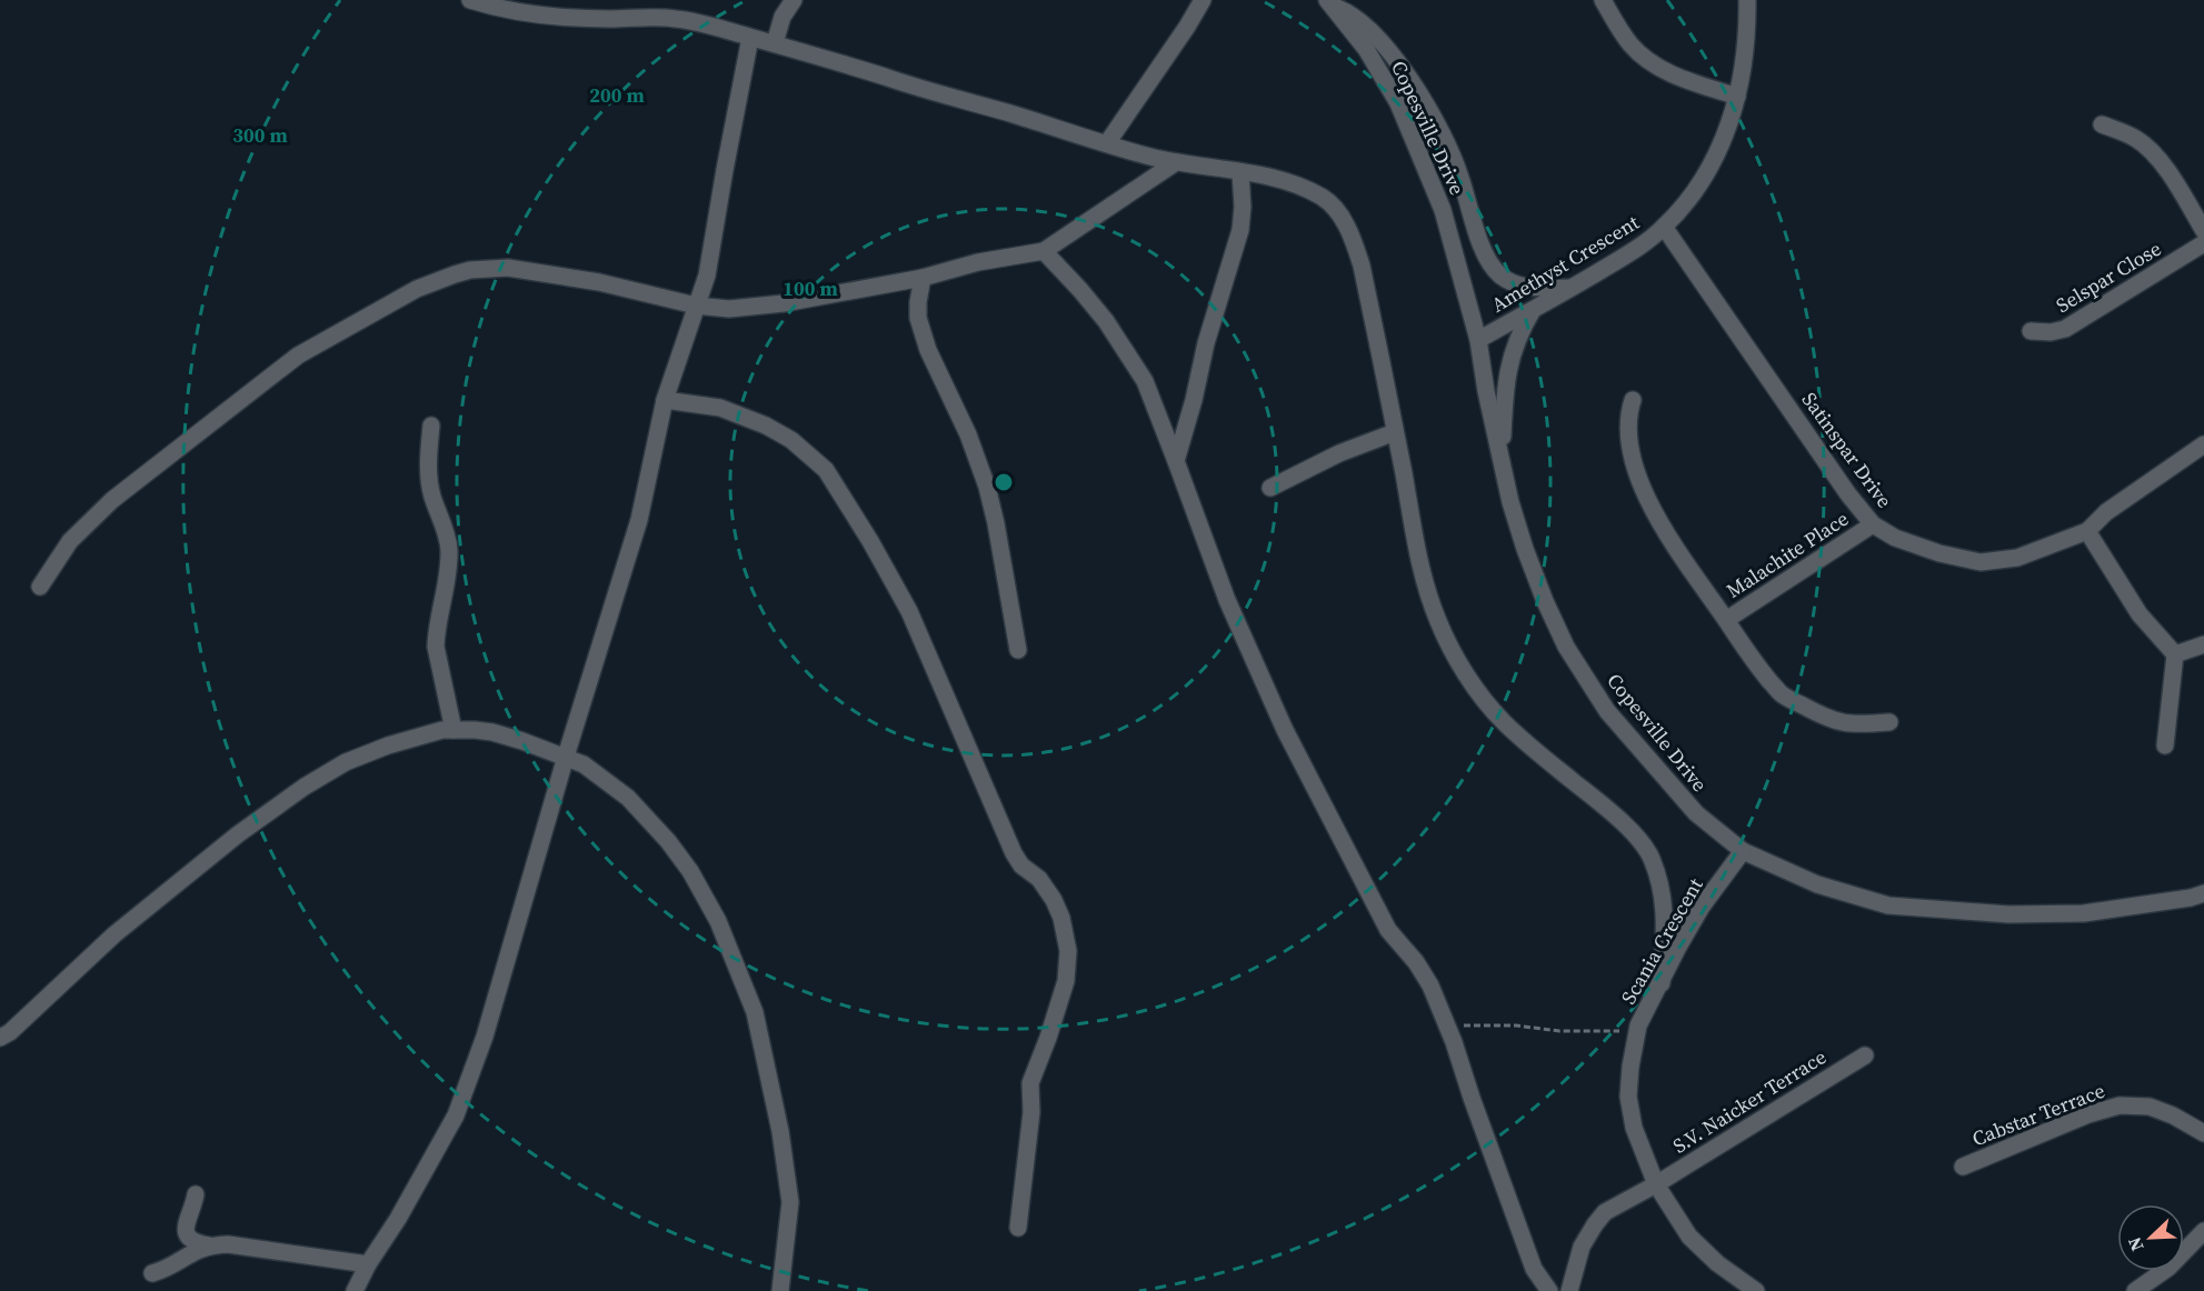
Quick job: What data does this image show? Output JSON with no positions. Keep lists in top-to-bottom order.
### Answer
{
  "streets": {
    "street": [
      "Copesville Drive",
      "Amethyst Crescent",
      "Selspar Close",
      "Satinspar Drive",
      "Malachite Place",
      "Scania Crescent",
      "S.V. Naicker Terrace",
      "Cabstar Terrace"
    ]
  },
  "crossings": [
    ["Copesville Drive", "Amethyst Crescent"],
    ["Copesville Drive", "Scania Crescent"],
    ["Amethyst Crescent", "Satinspar Drive"],
    ["Satinspar Drive", "Malachite Place"],
    ["Scania Crescent", "S.V. Naicker Terrace"]
  ],
  "north": "bottom left",
  "rings": ["200 m", "300 m", "100 m"]
}
